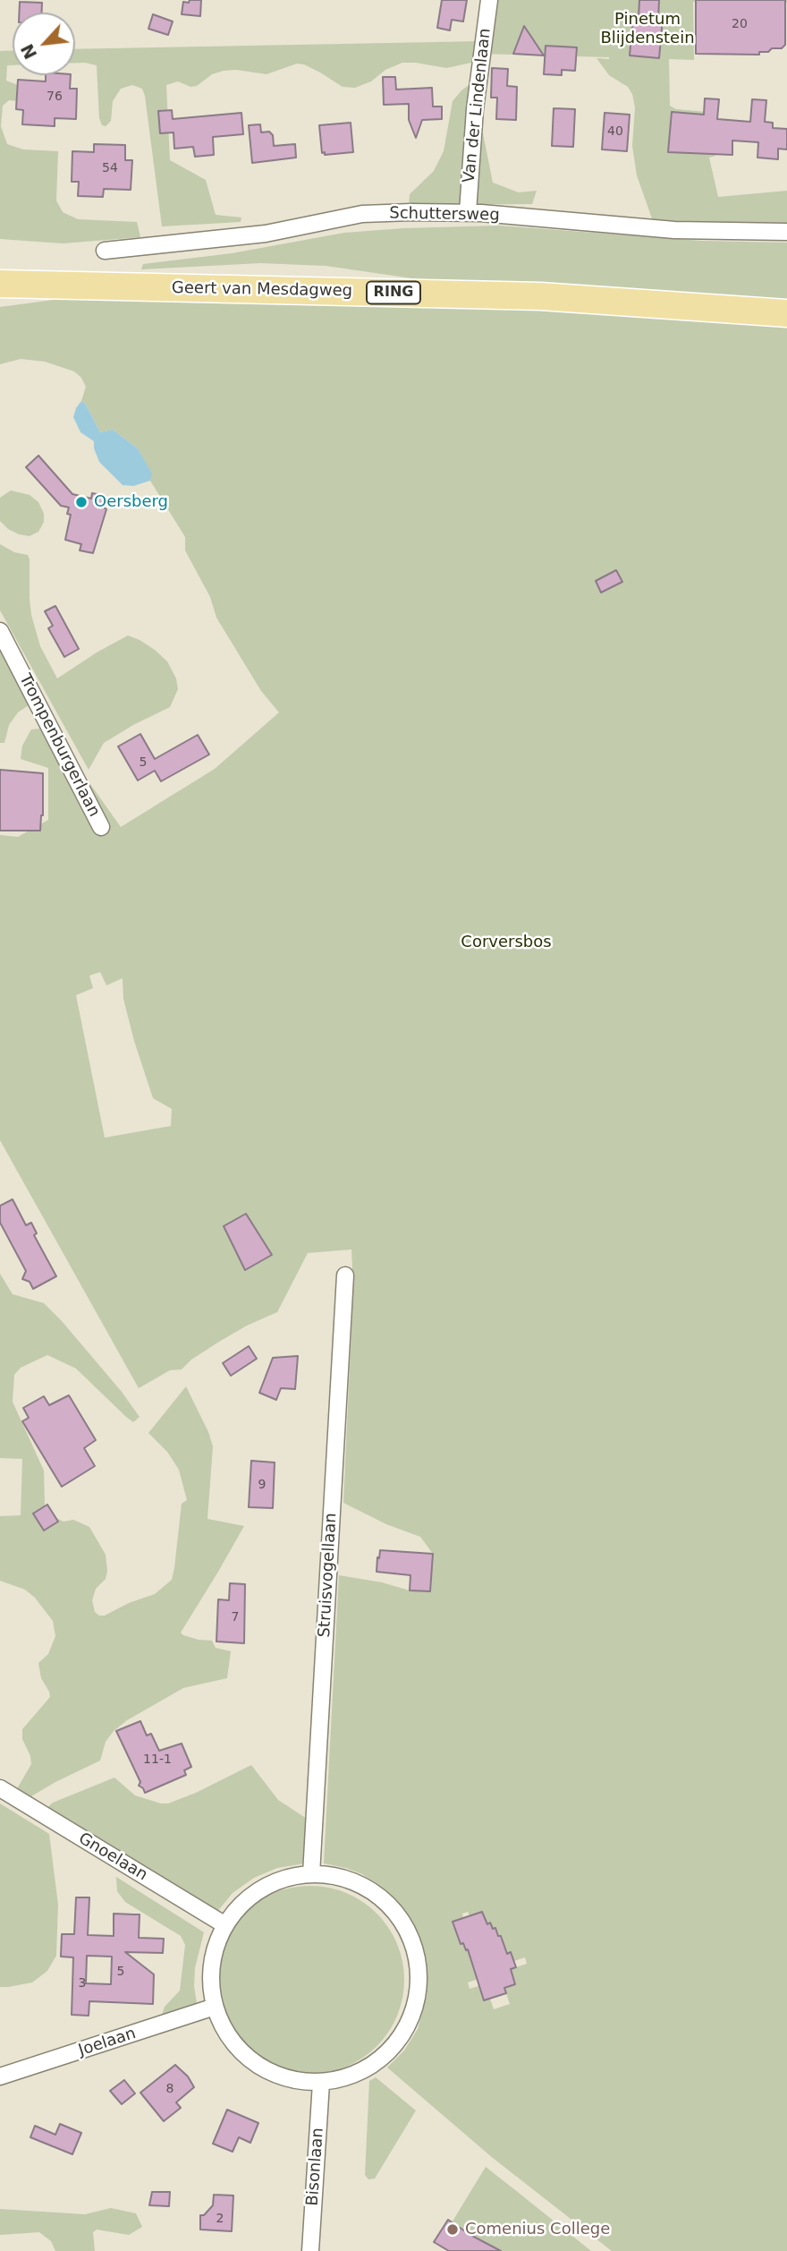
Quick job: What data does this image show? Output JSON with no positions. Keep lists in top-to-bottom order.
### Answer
{
  "streets": {
    "main road": ["Geert van Mesdagweg", "RING"],
    "street": [
      "Van der Lindenlaan",
      "Schuttersweg",
      "Trompenburgerlaan",
      "Struisvogellaan",
      "Gnoelaan",
      "Joelaan",
      "Bisonlaan"
    ]
  },
  "crossings": [
    ["Van der Lindenlaan", "Schuttersweg"],
    ["Struisvogellaan", "Gnoelaan"],
    ["Struisvogellaan", "Joelaan"],
    ["Struisvogellaan", "Bisonlaan"],
    ["Gnoelaan", "Joelaan"],
    ["Gnoelaan", "Bisonlaan"],
    ["Joelaan", "Bisonlaan"]
  ],
  "parks": ["Pinetum Blijdenstein", "Corversbos"],
  "places": ["Oersberg", "Comenius College"],
  "house_numbers": [
    "20",
    "76",
    "40",
    "54",
    "5",
    "9",
    "7",
    "11-1",
    "5",
    "3",
    "8",
    "2"
  ],
  "north": "bottom left"
}
